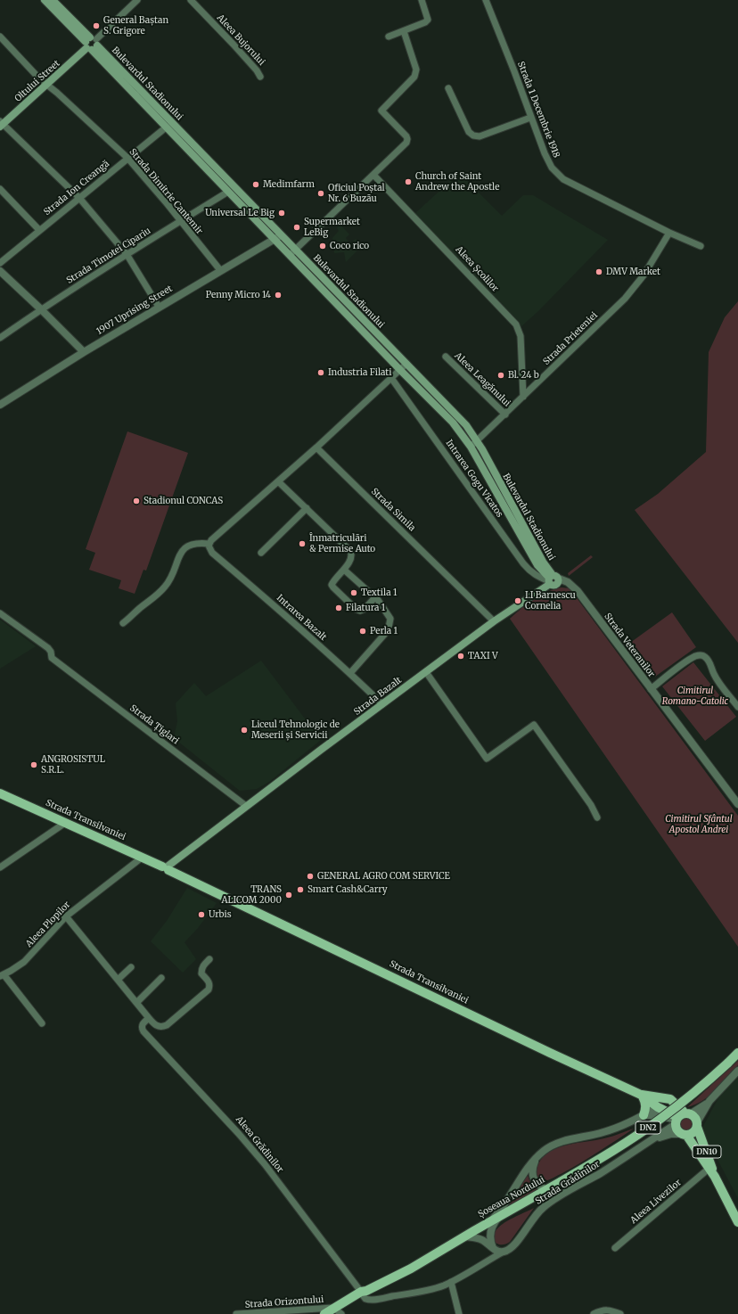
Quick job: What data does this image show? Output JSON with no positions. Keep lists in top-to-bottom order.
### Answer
{
  "streets": {
    "main road": [
      "Oltului Street",
      "Bulevardul Stadionului",
      "Strada Bazalt",
      "Strada Transilvaniei",
      "DN2",
      "DN10",
      "Șoseaua Nordului"
    ],
    "street": [
      "Aleea Bujorului",
      "Strada 1 Decembrie 1918",
      "Strada Ion Creangă",
      "Strada Dimitrie Cantemir",
      "Strada Timotei Cipariu",
      "Aleea Școlilor",
      "1907 Uprising Street",
      "Strada Prieteniei",
      "Aleea Leagănului",
      "Intrarea Gogu Vicatos",
      "Strada Simila",
      "Intrarea Bazalt",
      "Strada Veteranilor",
      "Strada Țiglari",
      "Aleea Plopilor",
      "Aleea Grădinilor",
      "Strada Grădinilor",
      "Aleea Livezilor",
      "Strada Orizontului"
    ]
  },
  "crossings": [
    ["Oltului Street", "Bulevardul Stadionului"],
    ["Oltului Street", "Strada Dimitrie Cantemir"],
    ["Bulevardul Stadionului", "Strada Ion Creangă"],
    ["Bulevardul Stadionului", "Strada Timotei Cipariu"],
    ["Bulevardul Stadionului", "1907 Uprising Street"],
    ["Bulevardul Stadionului", "Strada Prieteniei"],
    ["Bulevardul Stadionului", "Intrarea Gogu Vicatos"],
    ["Bulevardul Stadionului", "Strada Veteranilor"],
    ["Bulevardul Stadionului", "Strada Bazalt"],
    ["Strada 1 Decembrie 1918", "Strada Prieteniei"],
    ["Strada Ion Creangă", "Strada Dimitrie Cantemir"],
    ["Strada Dimitrie Cantemir", "Strada Timotei Cipariu"],
    ["Strada Dimitrie Cantemir", "1907 Uprising Street"],
    ["Aleea Școlilor", "Strada Prieteniei"],
    ["Strada Prieteniei", "Aleea Leagănului"],
    ["Intrarea Gogu Vicatos", "Strada Veteranilor"],
    ["Intrarea Gogu Vicatos", "Strada Bazalt"],
    ["Strada Simila", "Strada Bazalt"],
    ["Intrarea Bazalt", "Strada Bazalt"],
    ["Strada Veteranilor", "Strada Bazalt"],
    ["Strada Bazalt", "Strada Țiglari"],
    ["Strada Bazalt", "Strada Transilvaniei"],
    ["Strada Transilvaniei", "Aleea Plopilor"],
    ["Strada Transilvaniei", "DN10"],
    ["Aleea Grădinilor", "Strada Grădinilor"],
    ["Aleea Grădinilor", "Șoseaua Nordului"],
    ["DN10", "Aleea Livezilor"],
    ["Strada Grădinilor", "Șoseaua Nordului"],
    ["Șoseaua Nordului", "Strada Orizontului"]
  ],
  "parks": ["Cimitirul Romano-Catolic", "Cimitirul Sfântul Apostol Andrei"],
  "places": [
    "General Baștan S. Grigore",
    "Church of Saint Andrew the Apostle",
    "Medimfarm",
    "Oficiul Poștal Nr. 6 Buzău",
    "Universal Le Big",
    "Supermarket LeBig",
    "Coco rico",
    "DMV Market",
    "Penny Micro 14",
    "Industria Filati",
    "Bl. 24 b",
    "Stadionul CONCAS",
    "Înmatriculări & Permise Auto",
    "Textila 1",
    "I.I Barnescu Cornelia",
    "Filatura 1",
    "Perla 1",
    "TAXI V",
    "Liceul Tehnologic de Meserii și Servicii",
    "ANGROSISTUL S.R.L.",
    "GENERAL AGRO COM SERVICE",
    "Smart Cash&Carry",
    "TRANS ALICOM 2000",
    "Urbis"
  ]
}
